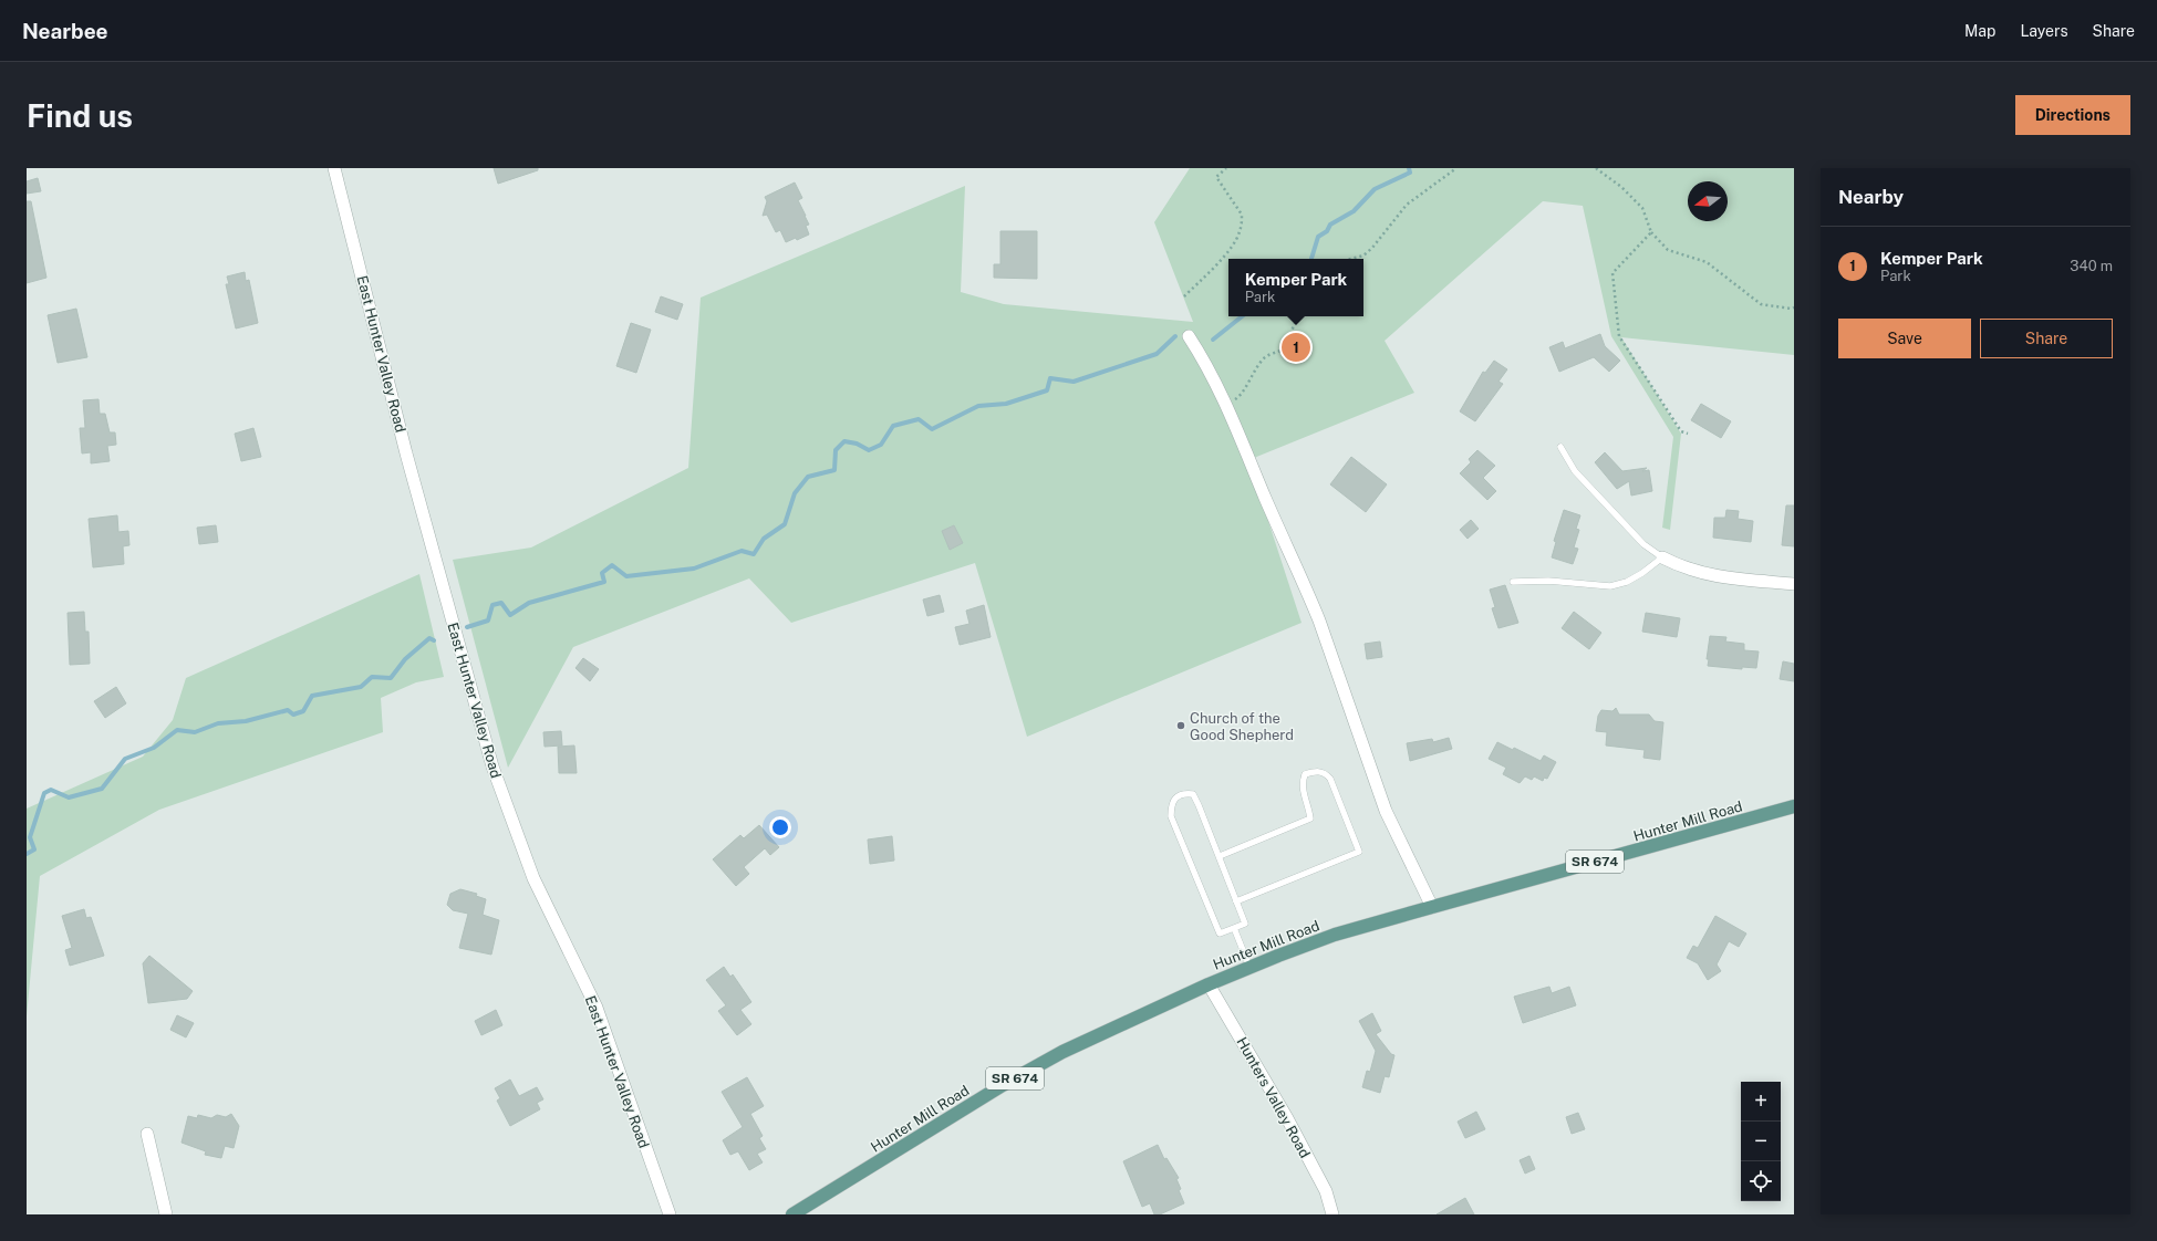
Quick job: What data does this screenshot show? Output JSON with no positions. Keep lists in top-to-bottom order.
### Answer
{
  "streets": {
    "main road": ["Hunter Mill Road", "SR 674"],
    "street": ["East Hunter Valley Road", "Hunters Valley Road"]
  },
  "crossings": [
    ["Hunter Mill Road", "Hunters Valley Road"]
  ],
  "places": ["Church of the Good Shepherd"],
  "north": "left",
  "page": {
    "header": "Nearbee",
    "nav": ["Map", "Layers", "Share"],
    "buttons": [
      "Directions",
      ["Save", "Share"]
    ],
    "title": "Find us",
    "heading": "Nearby",
    "list": [
      {
        "mark": "1",
        "name": "Kemper Park",
        "note": "Park",
        "value": "340 m"
      }
    ],
    "popup": ["Kemper Park", "Park"],
    "pins": "1",
    "map_buttons": ["+", "−"]
  }
}
